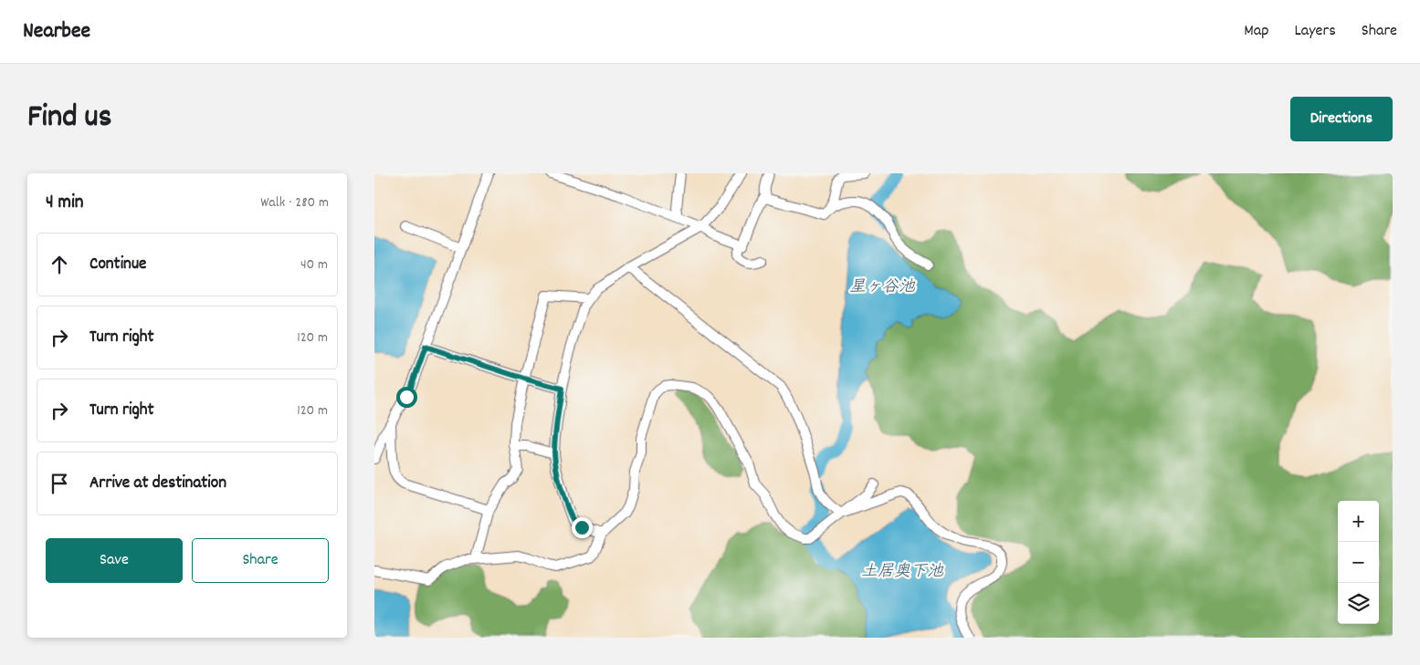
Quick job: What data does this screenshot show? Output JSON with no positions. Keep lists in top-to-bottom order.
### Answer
{
  "water": ["星ヶ谷池", "土居奥下池"],
  "page": {
    "header": "Nearbee",
    "nav": ["Map", "Layers", "Share"],
    "title": "Find us",
    "buttons": [
      "Directions",
      ["Save", "Share"]
    ],
    "heading": ["4 min", "Walk · 280 m"],
    "list": [
      ["Continue", "40 m"],
      ["Turn right", "120 m"],
      ["Turn right", "120 m"],
      "Arrive at destination"
    ],
    "map_buttons": ["+", "−"]
  }
}
